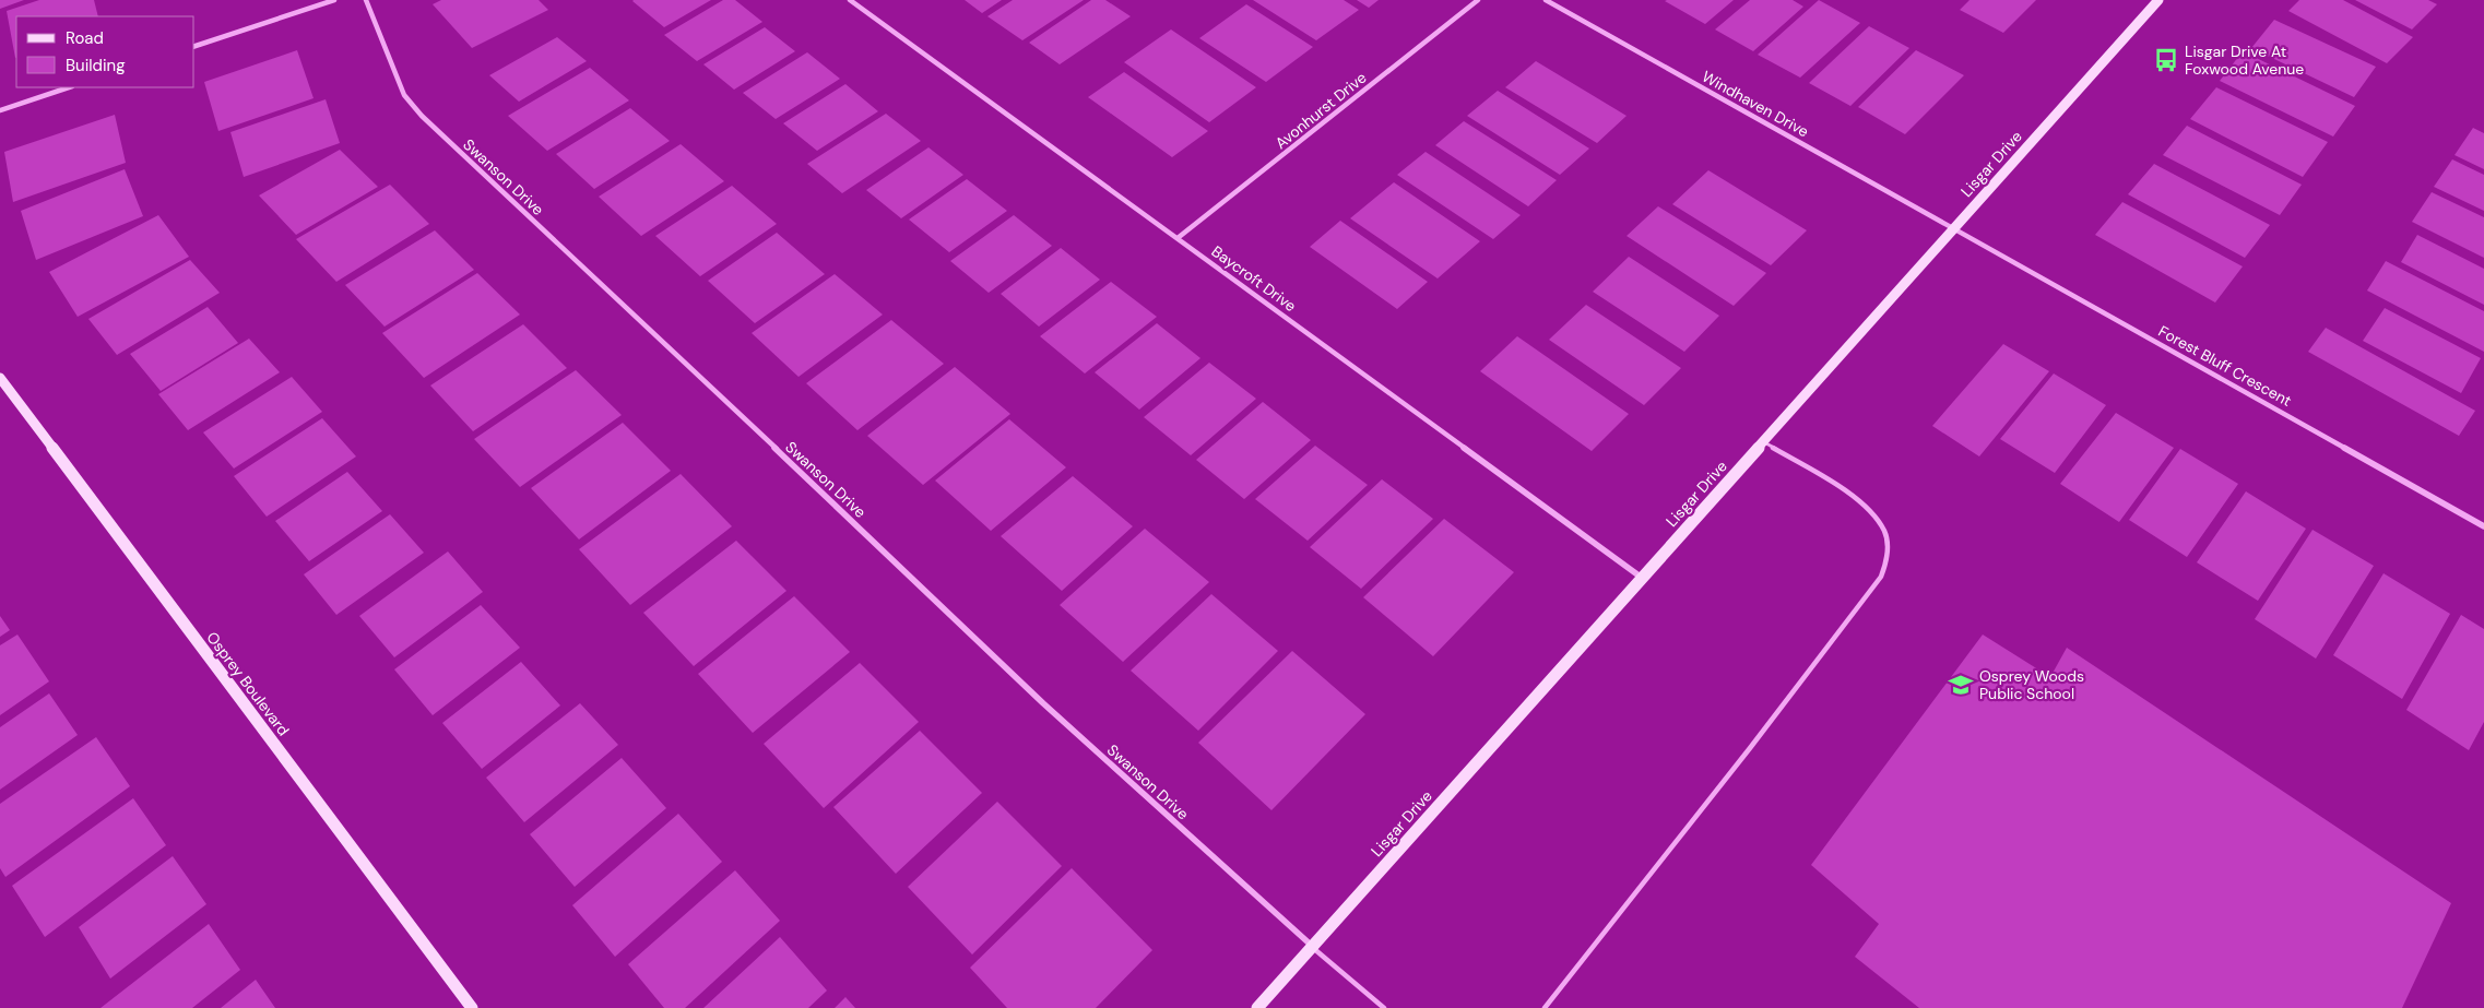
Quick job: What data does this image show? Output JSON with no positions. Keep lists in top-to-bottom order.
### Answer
{
  "streets": {
    "street": [
      "Windhaven Drive",
      "Avonhurst Drive",
      "Lisgar Drive",
      "Swanson Drive",
      "Baycroft Drive",
      "Forest Bluff Crescent",
      "Osprey Boulevard"
    ]
  },
  "crossings": [
    ["Windhaven Drive", "Lisgar Drive"],
    ["Windhaven Drive", "Forest Bluff Crescent"],
    ["Avonhurst Drive", "Baycroft Drive"],
    ["Lisgar Drive", "Swanson Drive"],
    ["Lisgar Drive", "Baycroft Drive"],
    ["Lisgar Drive", "Forest Bluff Crescent"]
  ],
  "places": {
    "bus stop": ["Lisgar Drive At Foxwood Avenue"],
    "school or university": ["Osprey Woods Public School"]
  },
  "legend": ["Road", "Building"]
}
